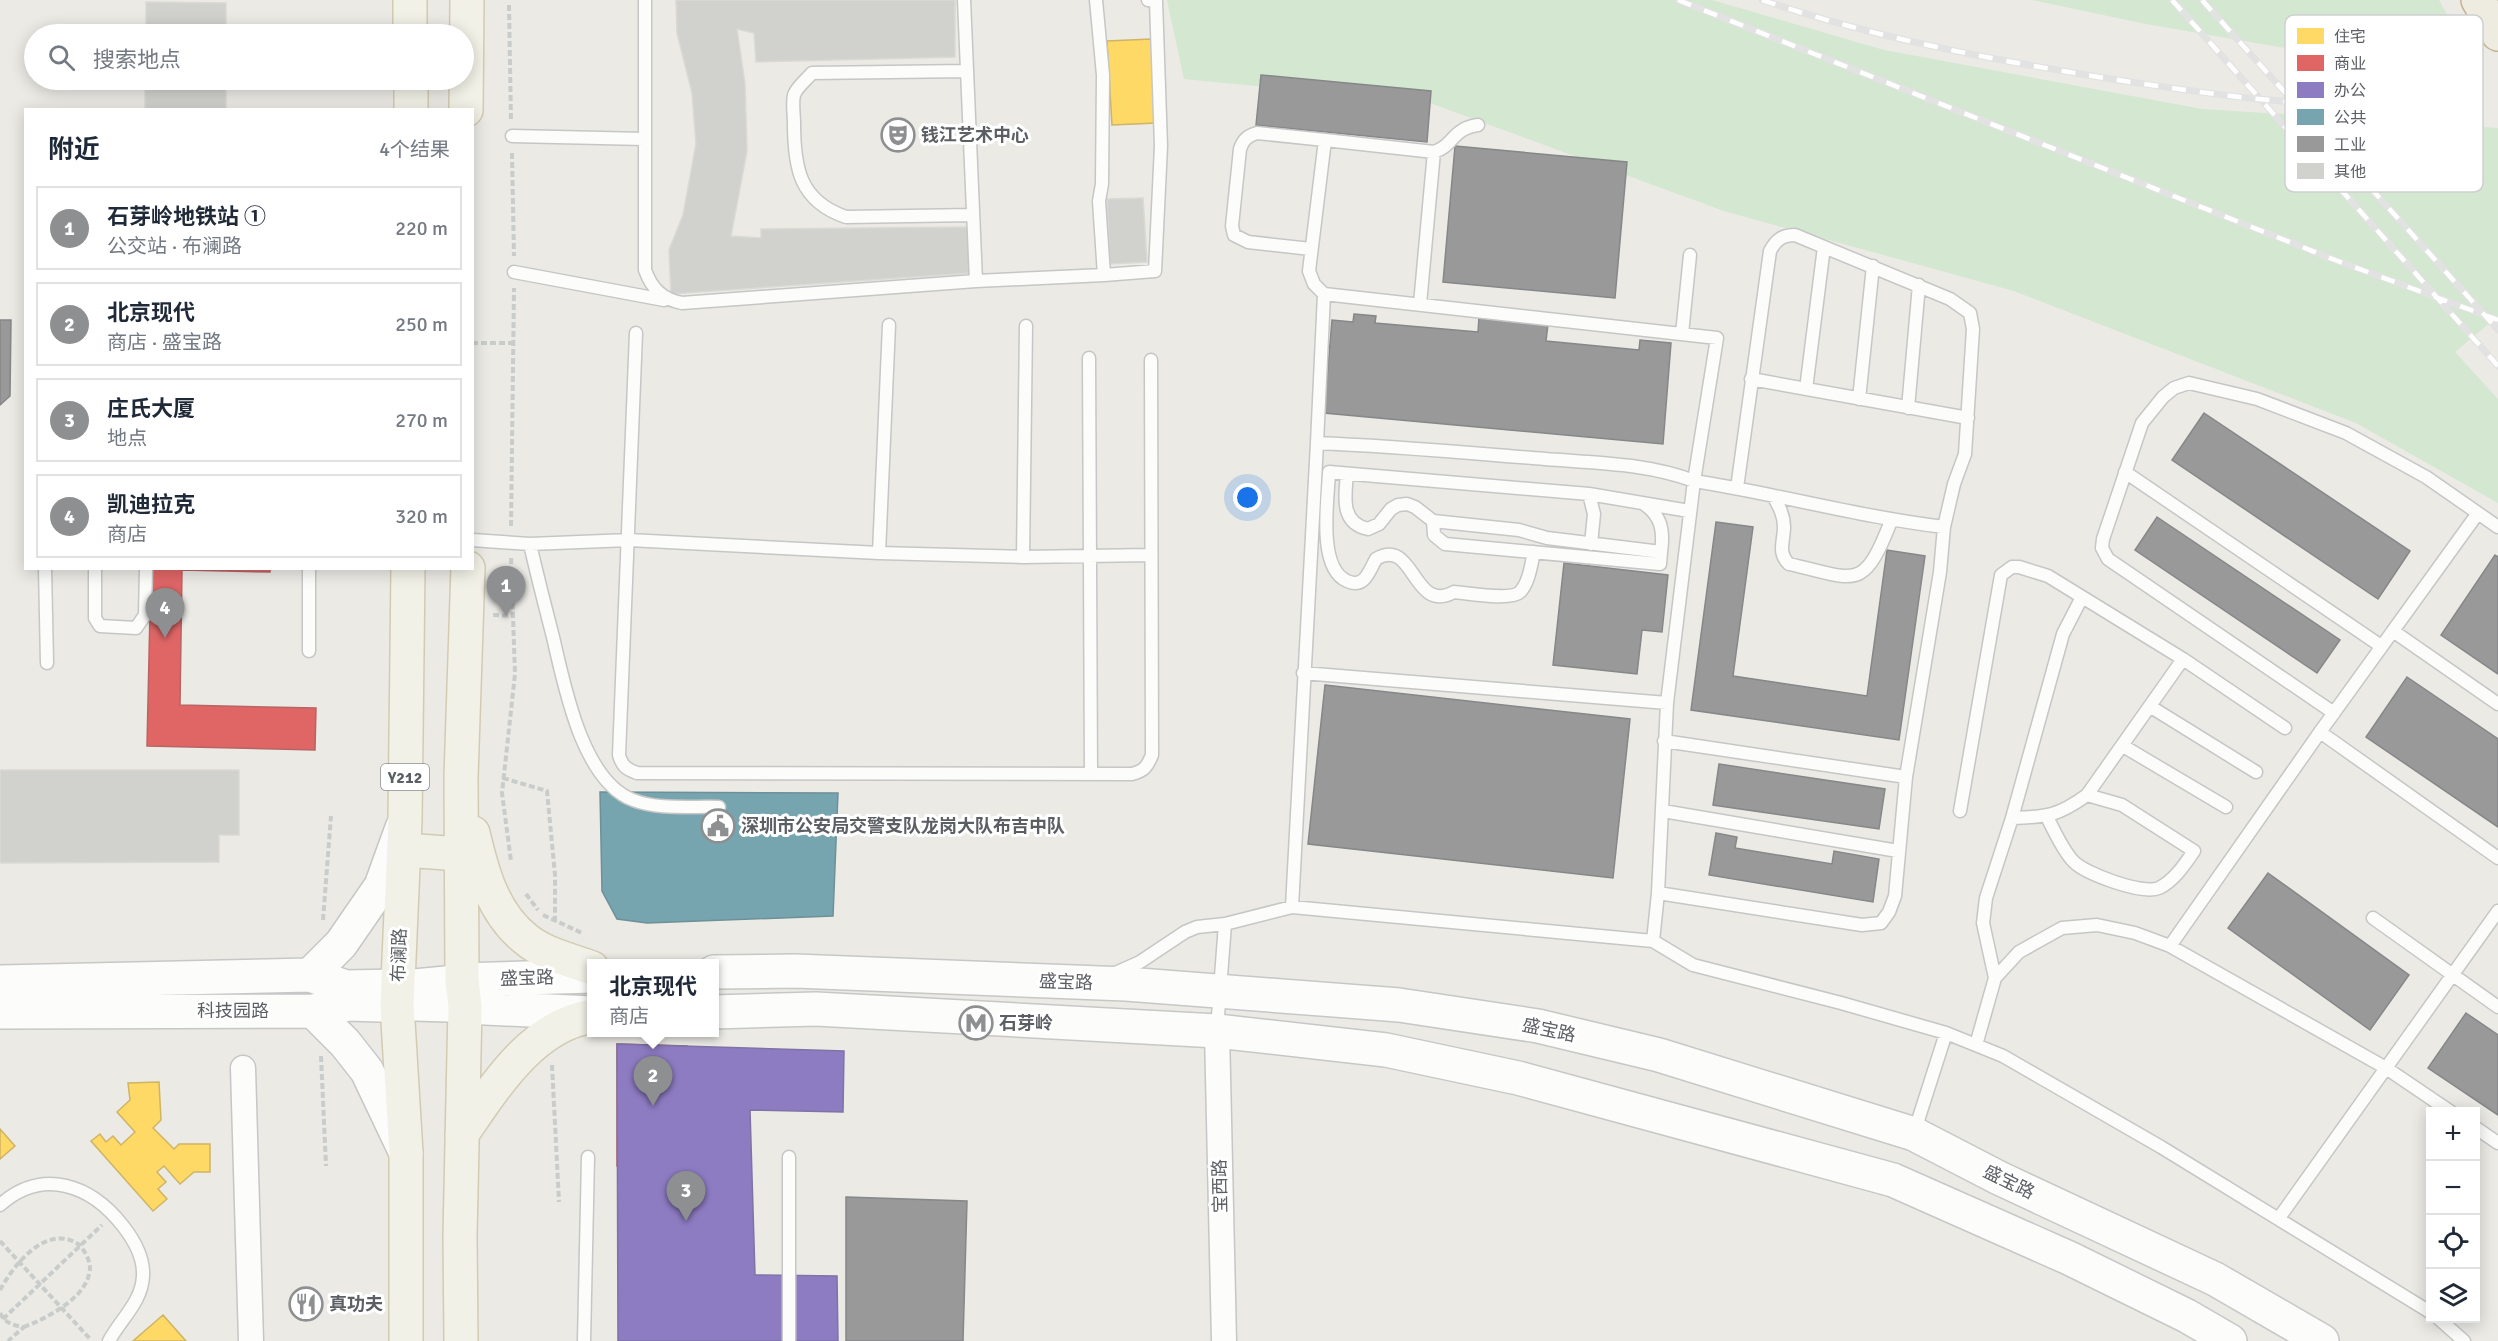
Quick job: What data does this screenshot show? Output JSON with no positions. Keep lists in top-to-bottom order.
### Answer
{
  "streets": {
    "main road": [
      "Y212",
      "布澜路",
      "盛宝路",
      "科技园路"
    ],
    "street": ["宝西路"]
  },
  "crossings": [
    ["布澜路", "科技园路"],
    ["盛宝路", "科技园路"]
  ],
  "places": {
    "theatre": ["钱江艺术中心"],
    "public building": ["深圳市公安局交警支队龙岗大队布吉中队"],
    "metro station": ["石芽岭"],
    "restaurant": ["真功夫"]
  },
  "legend": [
    "住宅",
    "商业",
    "办公",
    "公共",
    "工业",
    "其他"
  ],
  "page": {
    "search": "搜索地点",
    "heading": ["附近", "4个结果"],
    "list": [
      {
        "mark": "1",
        "name": "石芽岭地铁站 ①",
        "note": "公交站 · 布澜路",
        "value": "220 m"
      },
      {
        "mark": "2",
        "name": "北京现代",
        "note": "商店 · 盛宝路",
        "value": "250 m"
      },
      {
        "mark": "3",
        "name": "庄氏大厦",
        "note": "地点",
        "value": "270 m"
      },
      {
        "mark": "4",
        "name": "凯迪拉克",
        "note": "商店",
        "value": "320 m"
      }
    ],
    "pins": [
      "1",
      "4",
      "2",
      "3"
    ],
    "popup": ["北京现代", "商店"],
    "map_buttons": ["+", "−"]
  }
}
